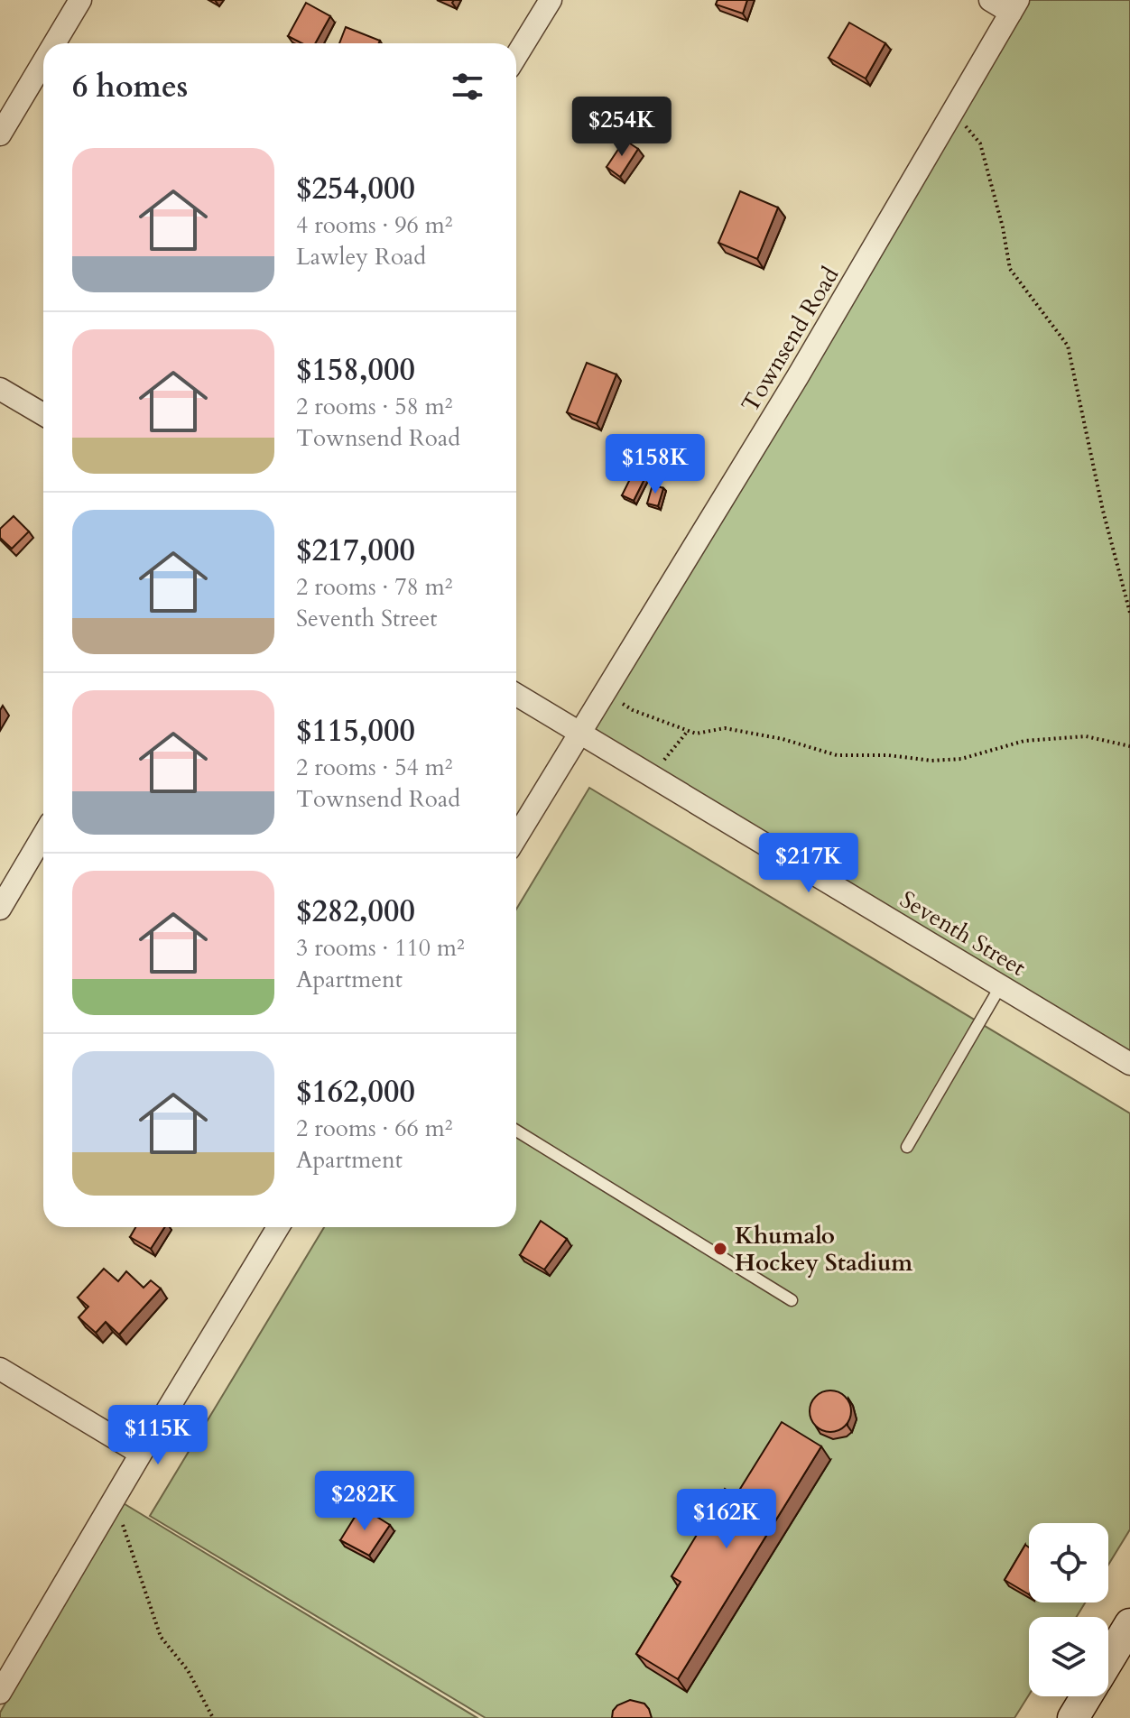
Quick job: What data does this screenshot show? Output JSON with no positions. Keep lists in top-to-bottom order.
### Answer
{
  "streets": {
    "street": ["Townsend Road", "Seventh Street"]
  },
  "crossings": [
    ["Townsend Road", "Seventh Street"]
  ],
  "places": ["Khumalo Hockey Stadium"],
  "page": {
    "heading": "6 homes",
    "price": [
      "$254K",
      "$158K",
      "$217K",
      "$115K",
      "$282K",
      "$162K"
    ],
    "list": [
      {
        "name": "$254,000",
        "note": "4 rooms · 96 m² · Lawley Road"
      },
      {
        "name": "$158,000",
        "note": "2 rooms · 58 m² · Townsend Road"
      },
      {
        "name": "$217,000",
        "note": "2 rooms · 78 m² · Seventh Street"
      },
      {
        "name": "$115,000",
        "note": "2 rooms · 54 m² · Townsend Road"
      },
      {
        "name": "$282,000",
        "note": "3 rooms · 110 m² · Apartment"
      },
      {
        "name": "$162,000",
        "note": "2 rooms · 66 m² · Apartment"
      }
    ]
  }
}
